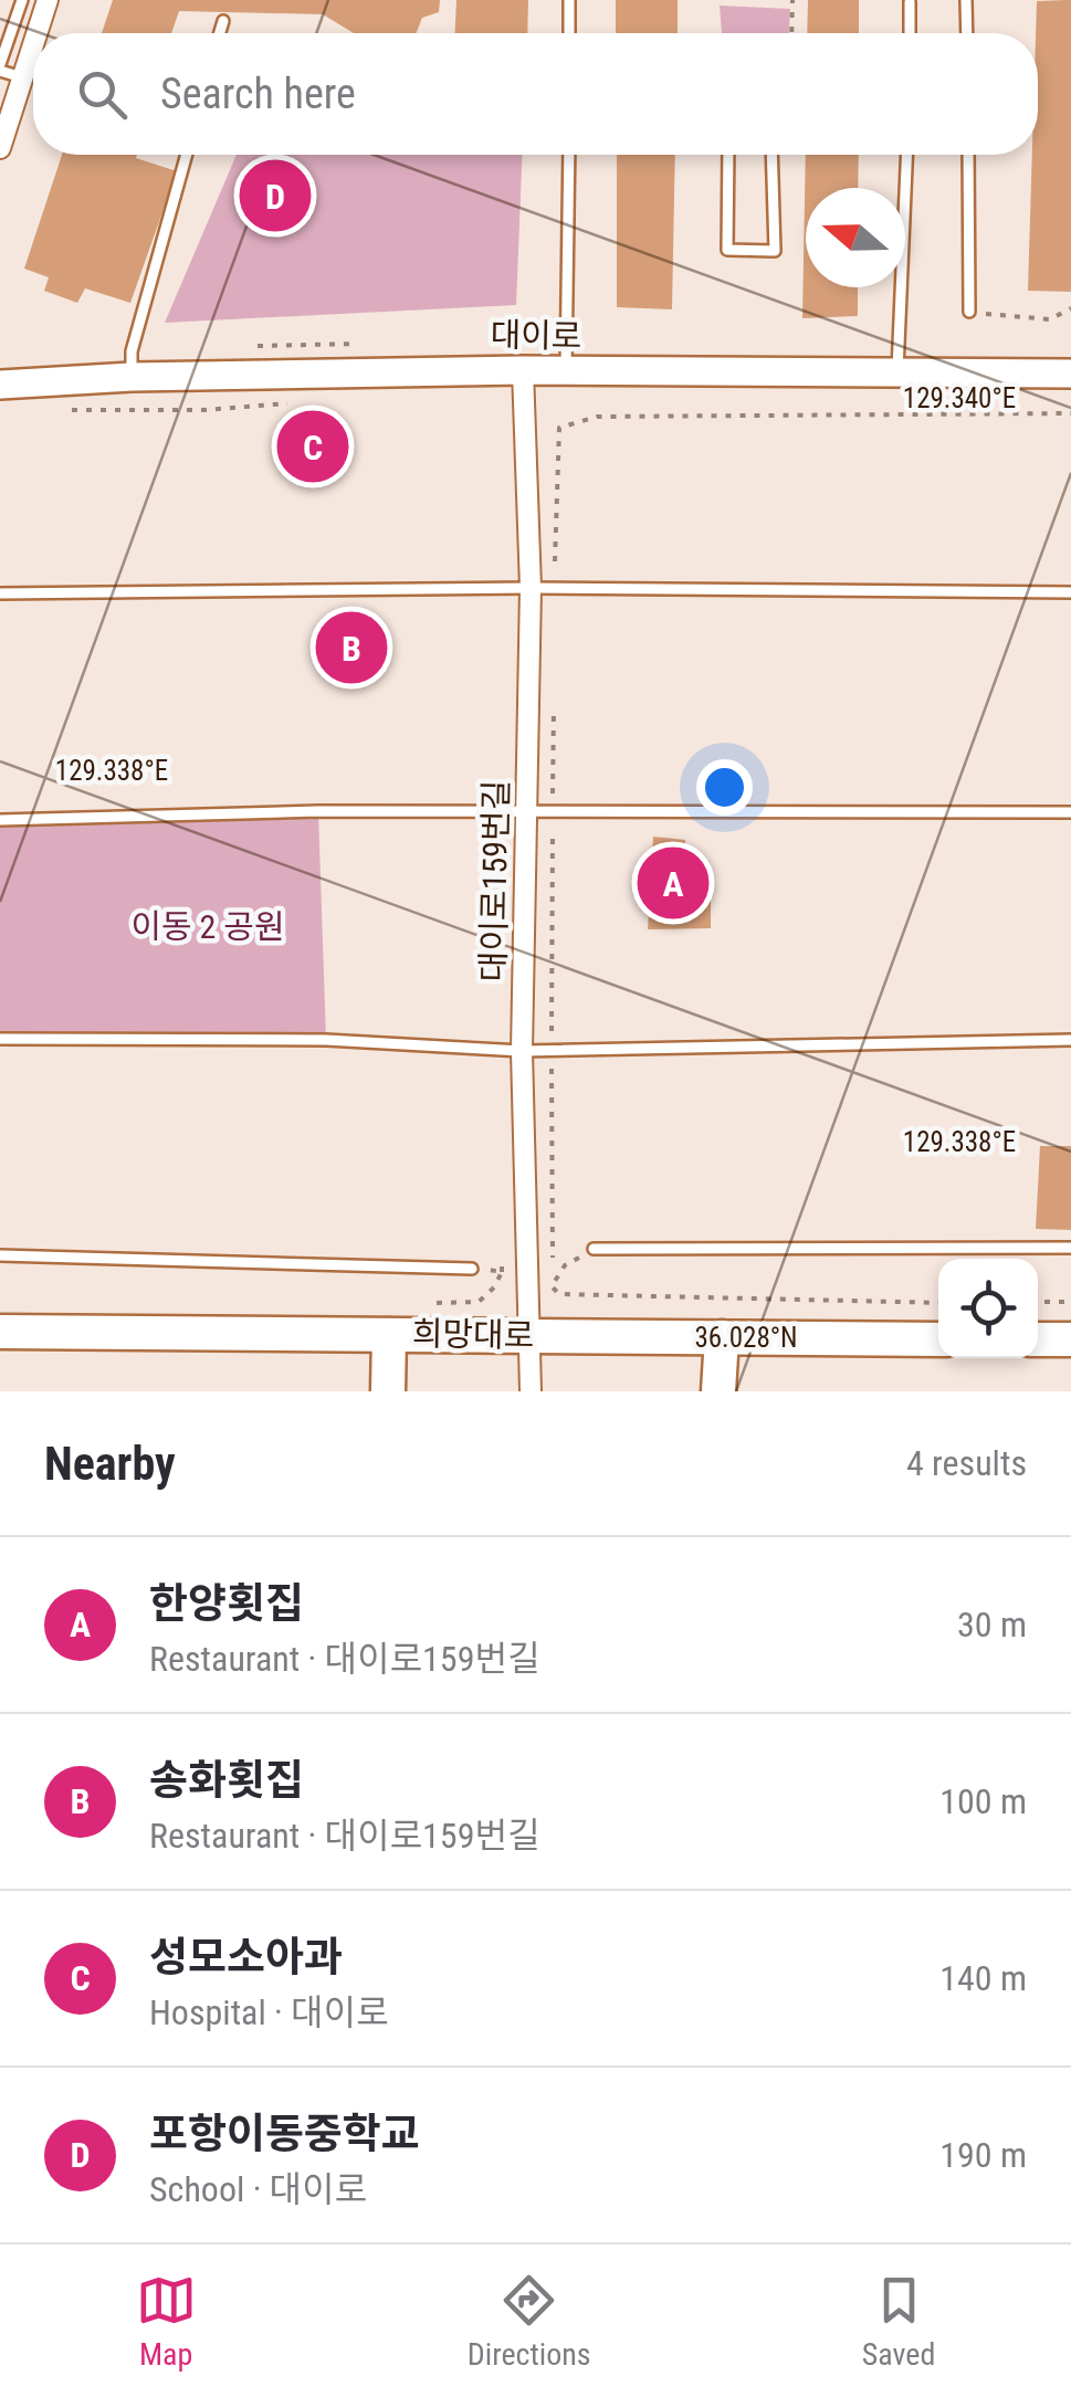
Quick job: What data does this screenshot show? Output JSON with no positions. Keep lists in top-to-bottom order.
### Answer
{
  "streets": {
    "main road": ["희망대로"],
    "street": ["대이로", "대이로159번길"]
  },
  "crossings": [
    ["대이로", "대이로159번길"],
    ["대이로159번길", "희망대로"]
  ],
  "parks": ["이동 2 공원"],
  "north": "left",
  "page": {
    "search": "Search here",
    "pins": [
      "D",
      "C",
      "B",
      "A"
    ],
    "heading": ["Nearby", "4 results"],
    "list": [
      {
        "mark": "A",
        "name": "한양횟집",
        "note": "Restaurant · 대이로159번길",
        "value": "30 m"
      },
      {
        "mark": "B",
        "name": "송화횟집",
        "note": "Restaurant · 대이로159번길",
        "value": "100 m"
      },
      {
        "mark": "C",
        "name": "성모소아과",
        "note": "Hospital · 대이로",
        "value": "140 m"
      },
      {
        "mark": "D",
        "name": "포항이동중학교",
        "note": "School · 대이로",
        "value": "190 m"
      }
    ],
    "nav": ["Map", "Directions", "Saved"]
  },
  "coordinates": ["129.340°E", "129.338°E", "36.028°N"]
}
